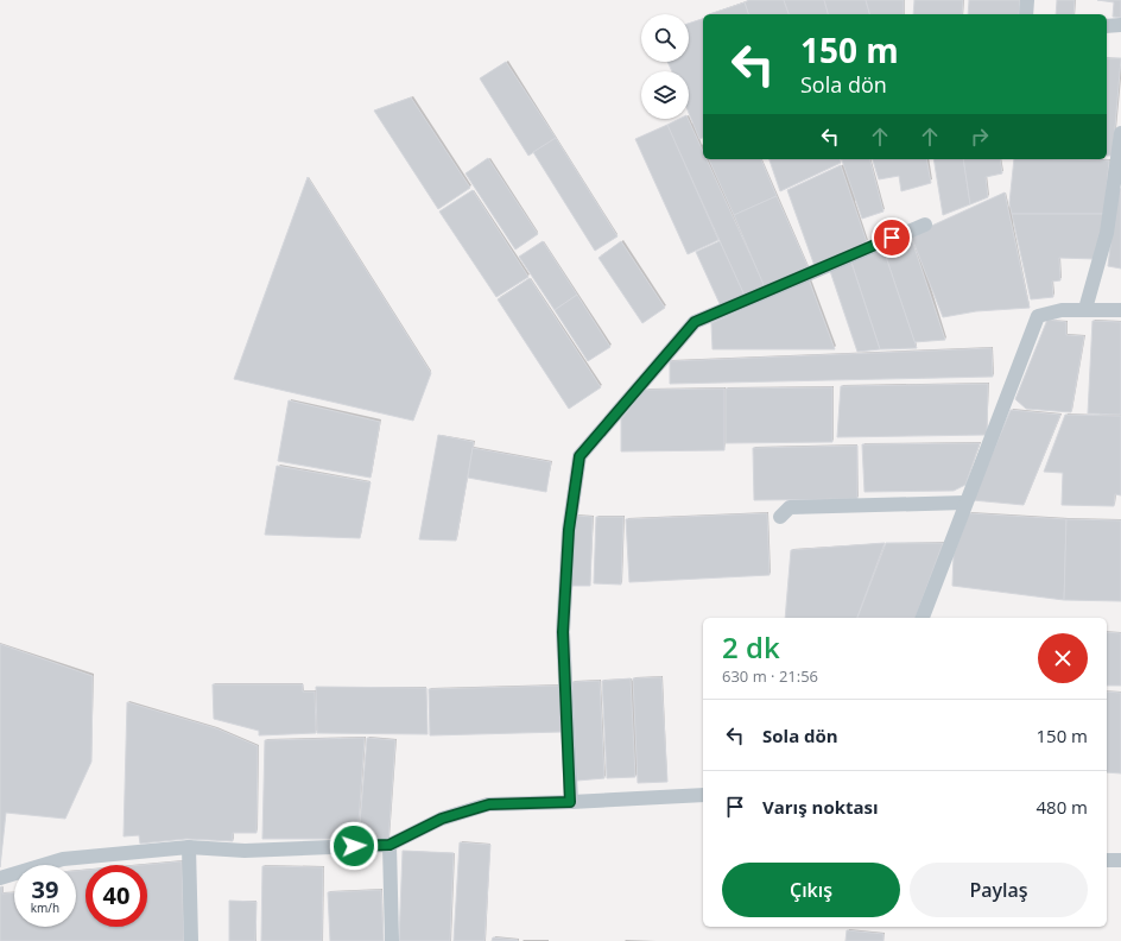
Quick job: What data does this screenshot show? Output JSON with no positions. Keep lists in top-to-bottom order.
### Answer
{
  "page": {
    "turn": ["150 m", "Sola dön"],
    "heading": ["2 dk", "630 m · 21:56"],
    "list": [
      {
        "name": "Sola dön",
        "value": "150 m"
      },
      {
        "name": "Varış noktası",
        "value": "480 m"
      }
    ],
    "buttons": ["Çıkış", "Paylaş"],
    "speed": "39 km/h",
    "limit": "40"
  }
}
